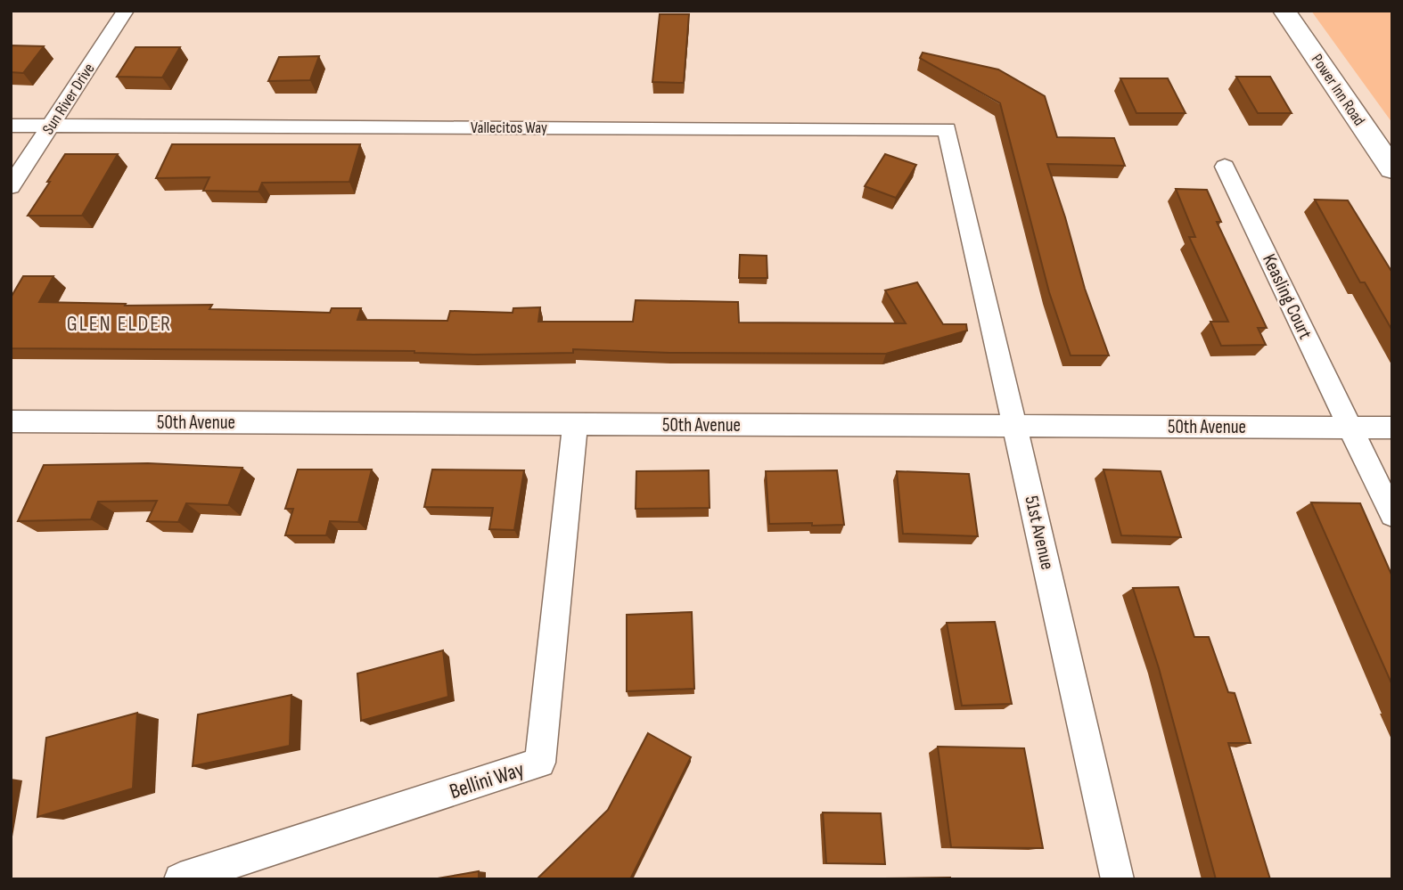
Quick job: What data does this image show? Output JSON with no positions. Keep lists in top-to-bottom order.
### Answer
{
  "streets": {
    "main road": ["Power Inn Road"],
    "street": [
      "Sun River Drive",
      "Vallecitos Way",
      "Keasling Court",
      "50th Avenue",
      "51st Avenue",
      "Bellini Way"
    ]
  },
  "crossings": [
    ["Sun River Drive", "Vallecitos Way"],
    ["Vallecitos Way", "51st Avenue"],
    ["Keasling Court", "50th Avenue"],
    ["50th Avenue", "51st Avenue"],
    ["50th Avenue", "Bellini Way"]
  ],
  "districts": ["GLEN ELDER"]
}
